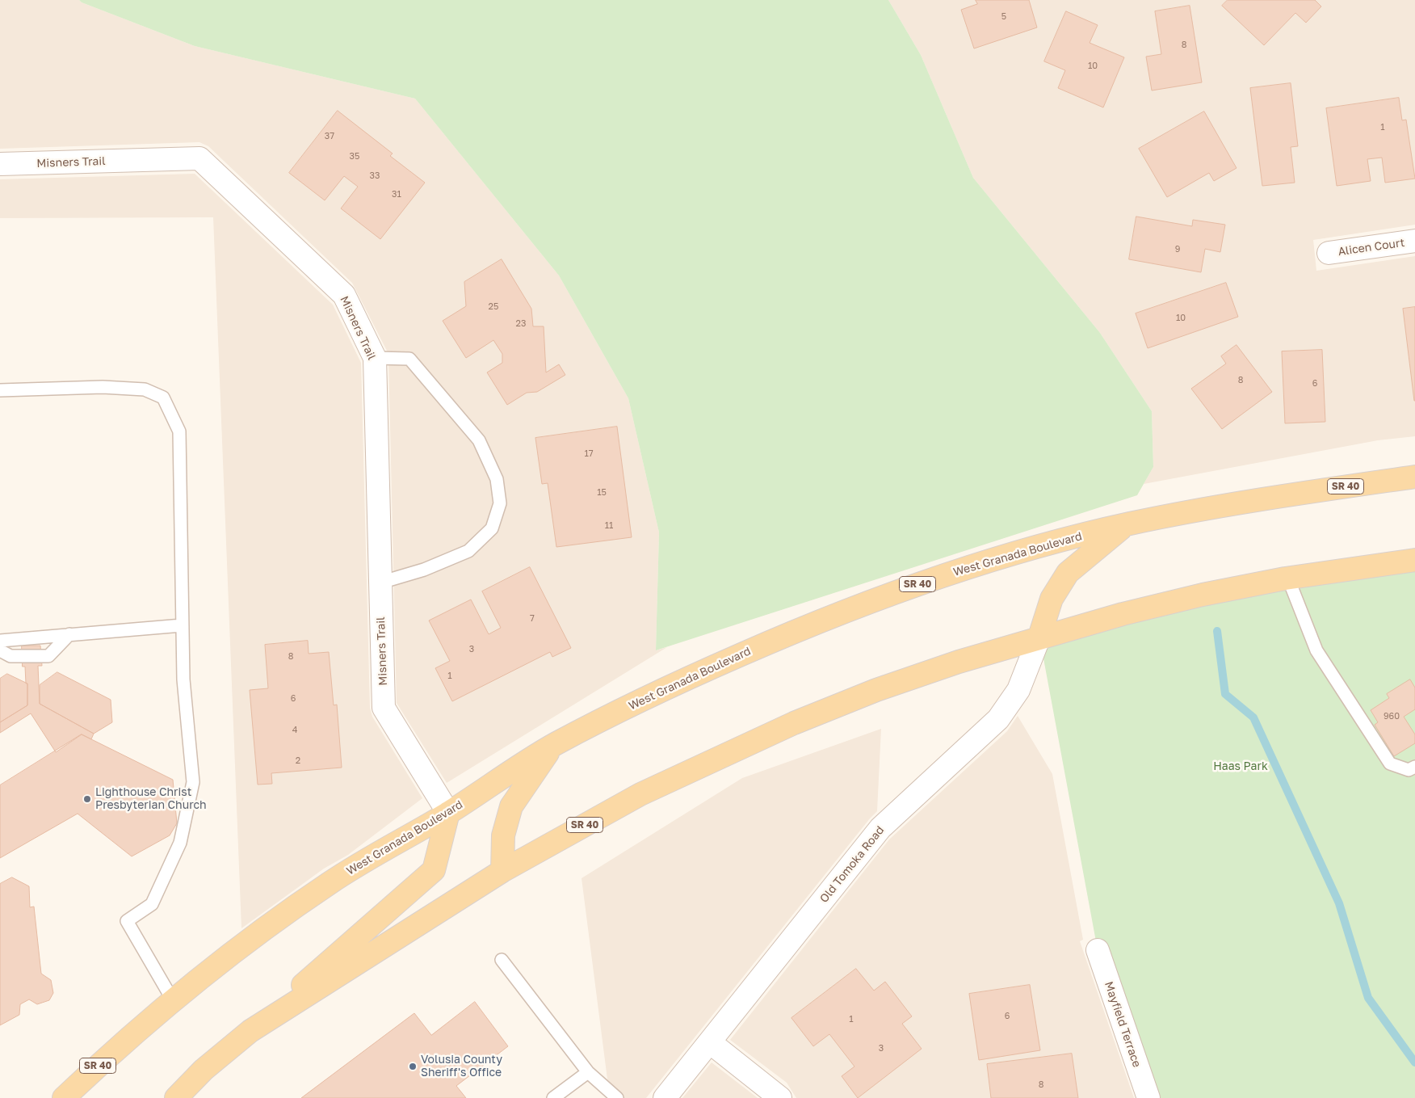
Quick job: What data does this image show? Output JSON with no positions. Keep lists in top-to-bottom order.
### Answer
{
  "streets": {
    "main road": ["SR 40", "West Granada Boulevard"],
    "street": [
      "Misners Trail",
      "Alicen Court",
      "Old Tomoka Road",
      "Mayfield Terrace"
    ]
  },
  "crossings": [
    ["Misners Trail", "West Granada Boulevard"],
    ["SR 40", "Old Tomoka Road"]
  ],
  "parks": ["Haas Park"],
  "places": ["Lighthouse Christ Presbyterian Church", "Volusia County Sheriff's Office"],
  "house_numbers": [
    "5",
    "8",
    "10",
    "1",
    "37",
    "35",
    "33",
    "31",
    "9",
    "25",
    "10",
    "23",
    "8",
    "6",
    "17",
    "15",
    "11",
    "7",
    "3",
    "8",
    "1",
    "6",
    "960",
    "4",
    "2",
    "6",
    "1",
    "3",
    "8"
  ]
}
